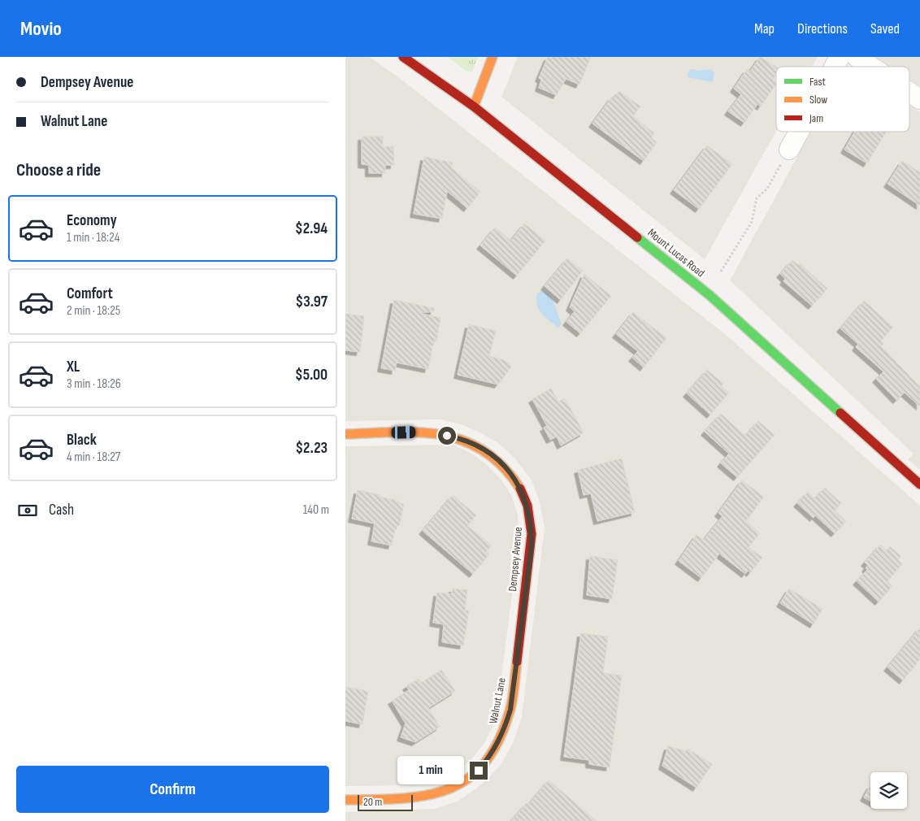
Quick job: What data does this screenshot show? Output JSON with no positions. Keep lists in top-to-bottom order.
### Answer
{
  "streets": {
    "street": ["Mount Lucas Road", "Dempsey Avenue", "Walnut Lane"]
  },
  "crossings": [
    ["Dempsey Avenue", "Walnut Lane"]
  ],
  "legend": ["Fast", "Slow", "Jam"],
  "scale_bar": "20 m",
  "page": {
    "header": "Movio",
    "nav": ["Map", "Directions", "Saved"],
    "banner": ["Dempsey Avenue", "Walnut Lane"],
    "heading": "Choose a ride",
    "list": [
      {
        "name": "Economy",
        "note": "1 min · 18:24",
        "value": "$2.94"
      },
      {
        "name": "Comfort",
        "note": "2 min · 18:25",
        "value": "$3.97"
      },
      {
        "name": "XL",
        "note": "3 min · 18:26",
        "value": "$5.00"
      },
      {
        "name": "Black",
        "note": "4 min · 18:27",
        "value": "$2.23"
      }
    ],
    "pay": ["Cash", "140 m"],
    "bubble": "1 min",
    "buttons": "Confirm",
    "scale": "20 m"
  }
}
